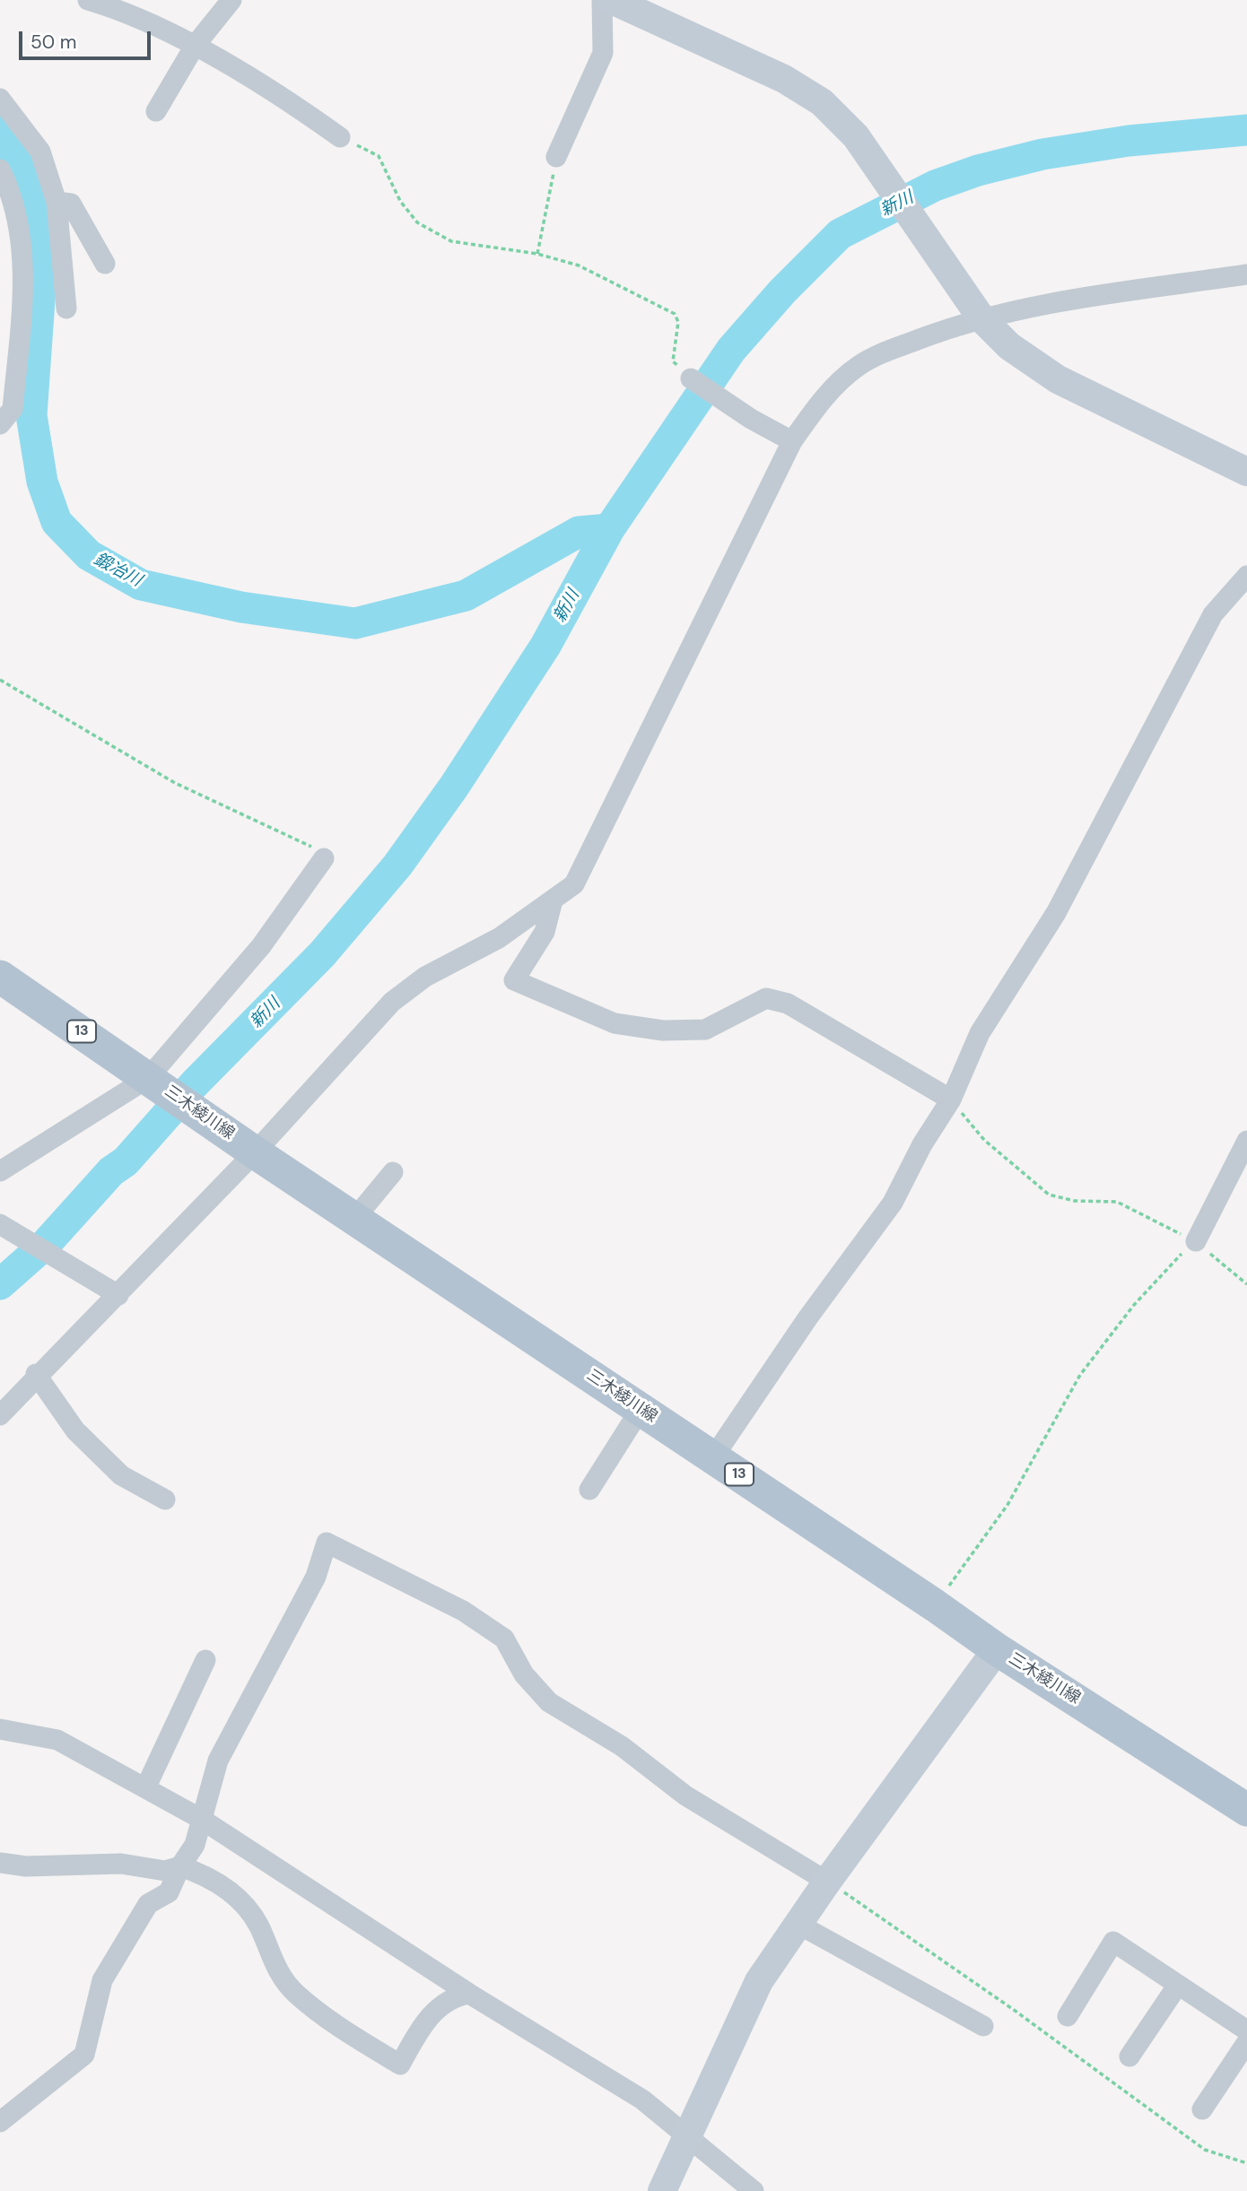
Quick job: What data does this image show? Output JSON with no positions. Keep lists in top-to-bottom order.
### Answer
{
  "streets": {
    "main road": ["13", "三木綾川線"]
  },
  "water": ["新川", "鍛冶川"],
  "scale_bar": "50 m"
}
